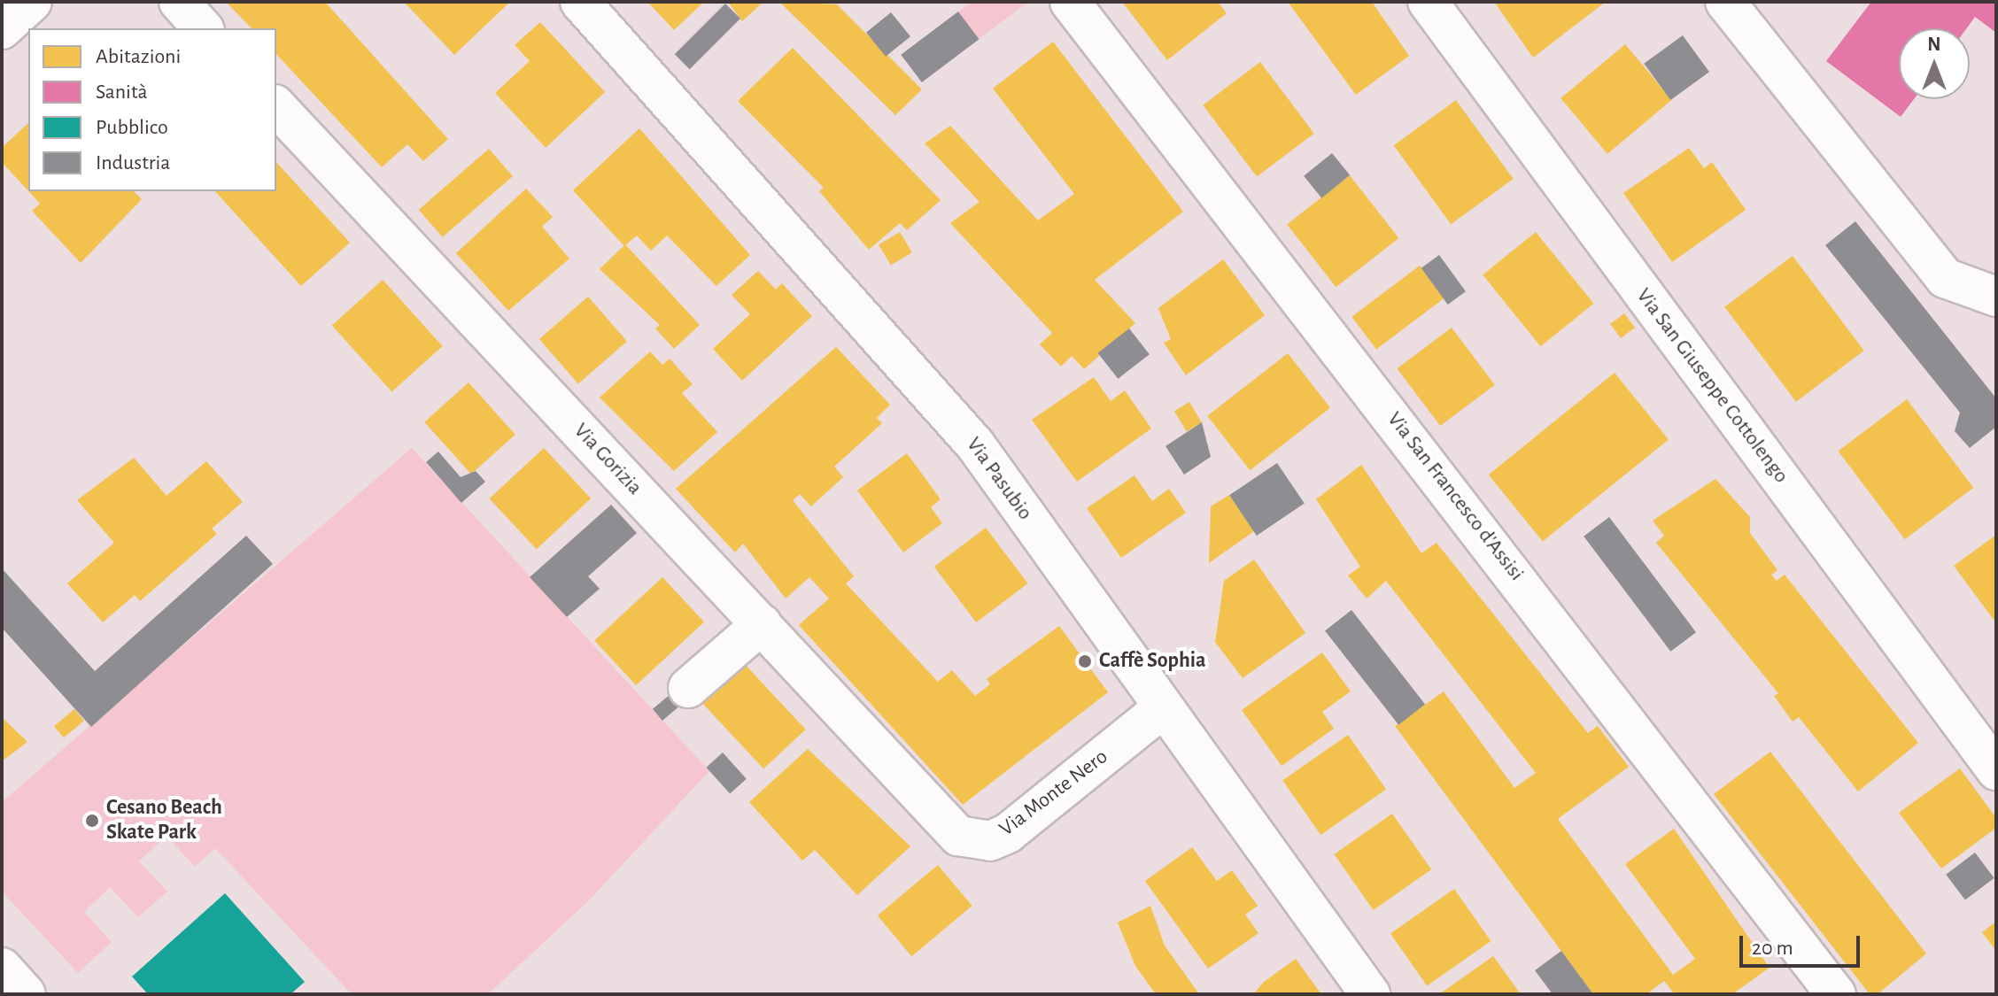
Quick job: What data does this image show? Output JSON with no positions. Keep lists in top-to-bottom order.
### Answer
{
  "streets": {
    "street": [
      "Via San Giuseppe Cottolengo",
      "Via Gorizia",
      "Via Pasubio",
      "Via San Francesco d'Assisi",
      "Via Monte Nero"
    ]
  },
  "crossings": [
    ["Via Gorizia", "Via Monte Nero"],
    ["Via Pasubio", "Via Monte Nero"]
  ],
  "places": ["Caffè Sophia", "Cesano Beach Skate Park"],
  "legend": [
    "Abitazioni",
    "Sanità",
    "Pubblico",
    "Industria"
  ],
  "scale_bar": "20 m",
  "north": "top"
}
